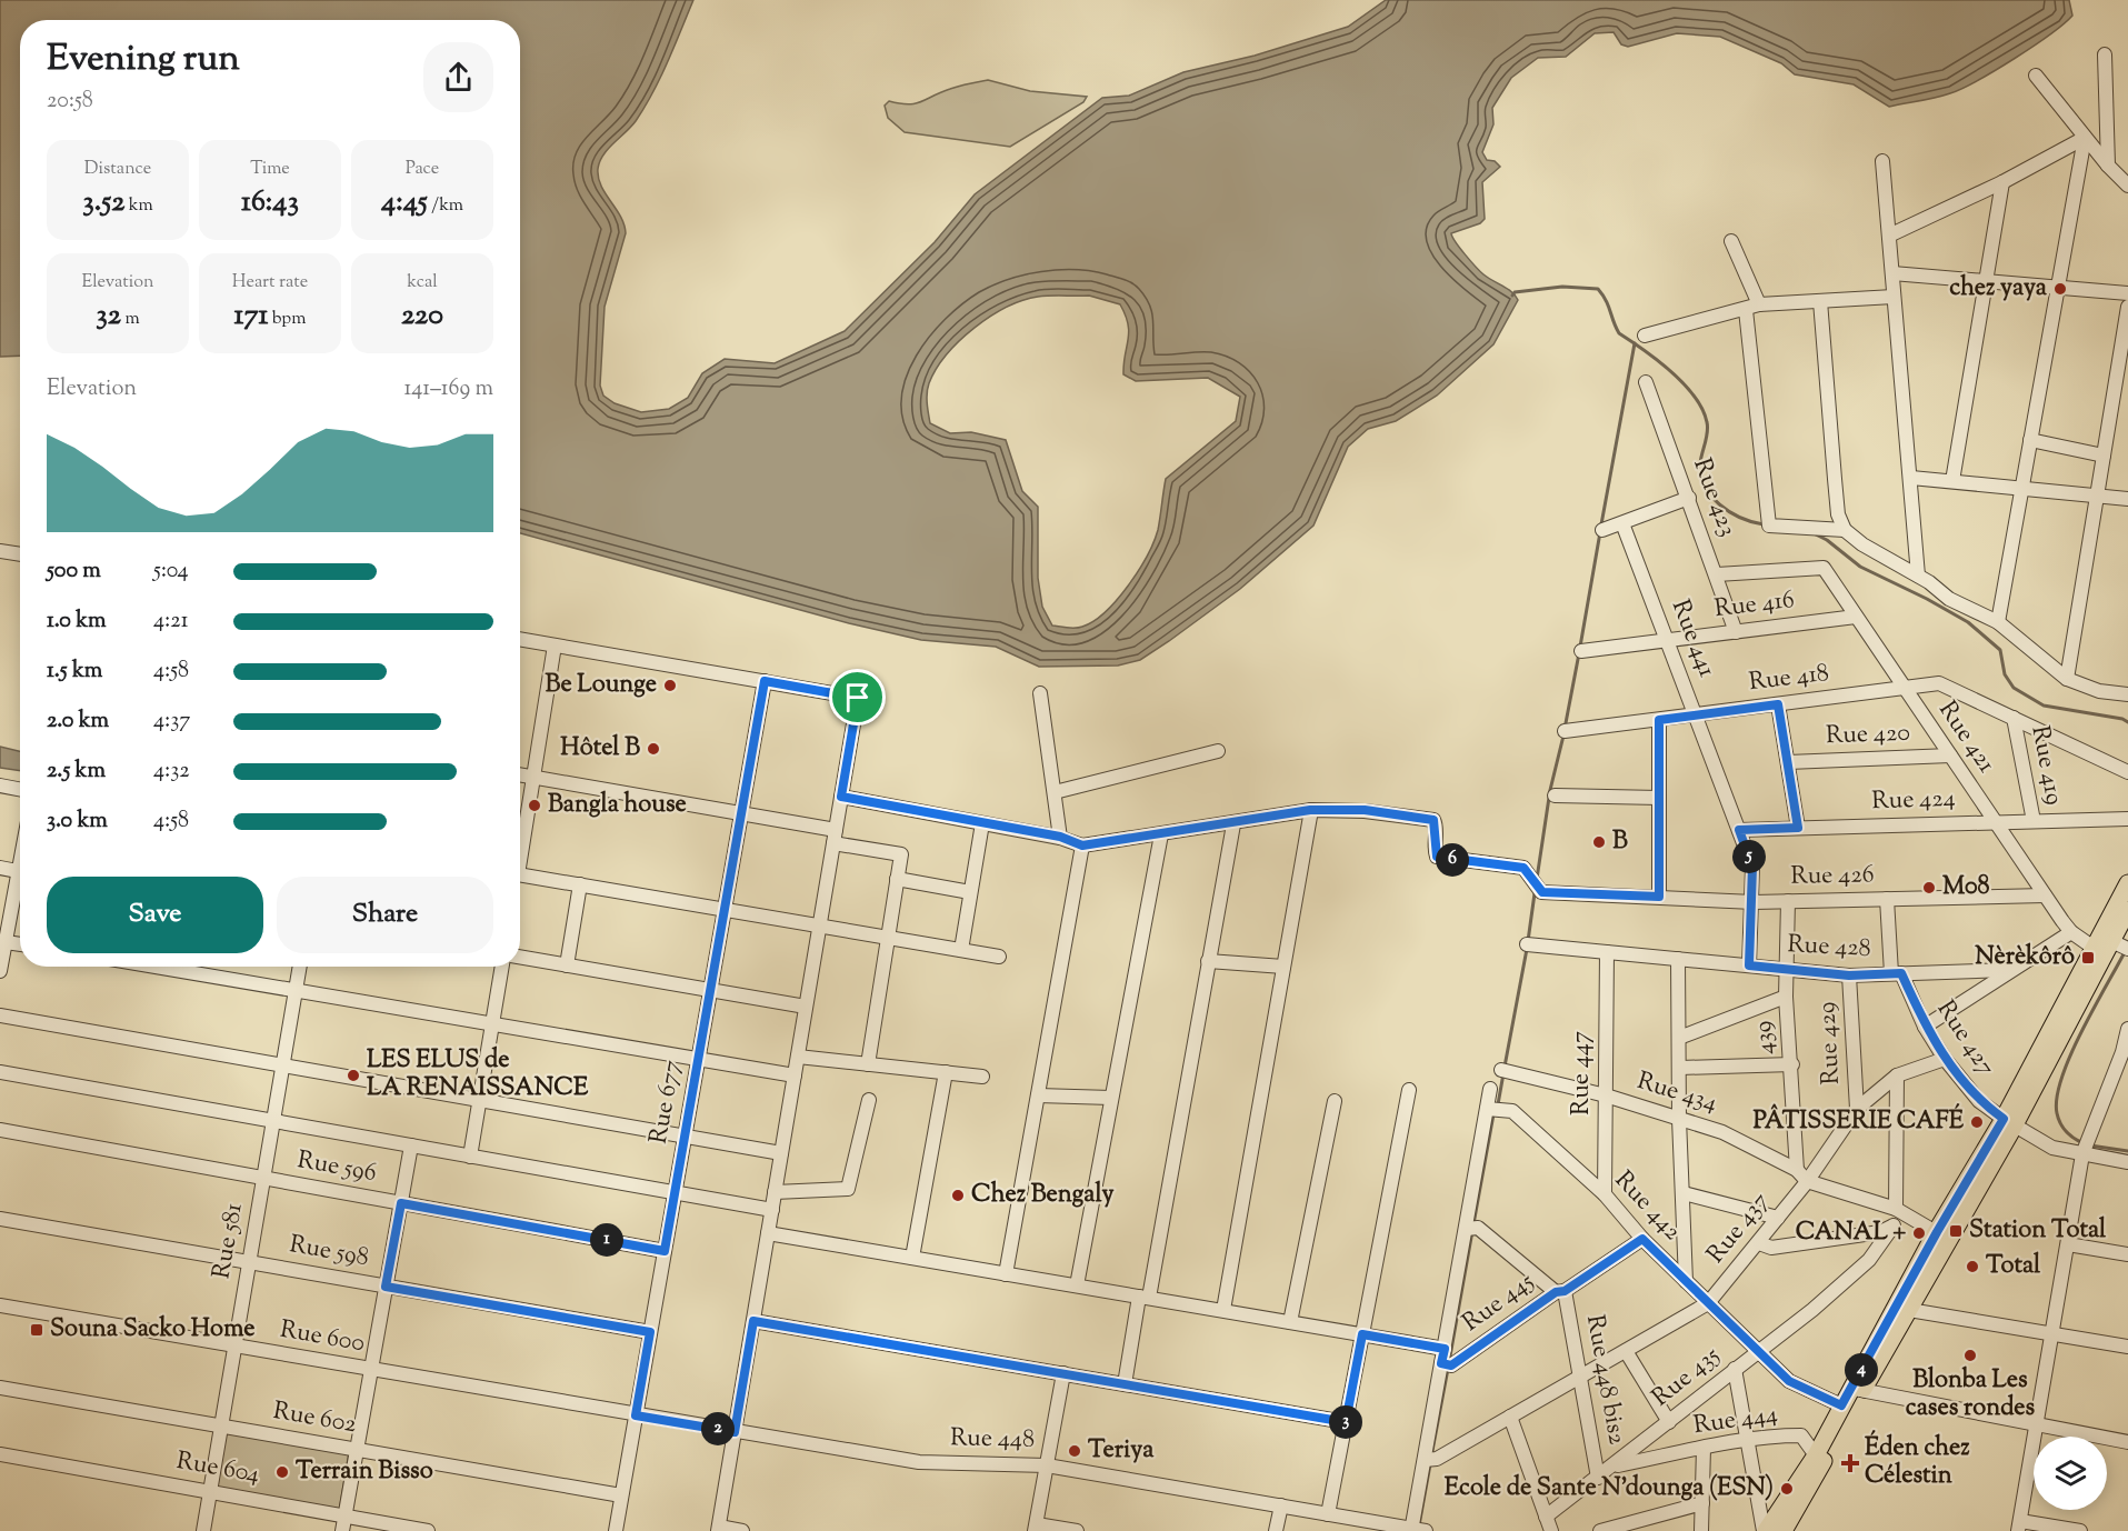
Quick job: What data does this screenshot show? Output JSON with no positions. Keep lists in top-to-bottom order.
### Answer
{
  "streets": {
    "street": [
      "Rue 423",
      "Rue 416",
      "Rue 441",
      "Rue 418",
      "Rue 420",
      "Rue 421",
      "Rue 419",
      "Rue 424",
      "Rue 426",
      "Rue 428",
      "439",
      "Rue 427",
      "Rue 429",
      "Rue 447",
      "Rue 434",
      "Rue 677",
      "Rue 596",
      "Rue 442",
      "Rue 437",
      "Rue 581",
      "Rue 598",
      "Rue 445",
      "Rue 600",
      "Rue 435",
      "Rue 448 bis2",
      "Rue 602",
      "Rue 444",
      "Rue 448",
      "Rue 604"
    ]
  },
  "crossings": [
    ["Rue 423", "Rue 416"],
    ["Rue 423", "Rue 421"],
    ["Rue 416", "Rue 441"],
    ["Rue 416", "Rue 421"],
    ["Rue 441", "Rue 418"],
    ["Rue 441", "Rue 424"],
    ["Rue 441", "Rue 426"],
    ["Rue 441", "Rue 428"],
    ["Rue 418", "Rue 421"],
    ["Rue 418", "Rue 419"],
    ["Rue 420", "Rue 421"],
    ["Rue 421", "Rue 424"],
    ["Rue 421", "Rue 426"],
    ["Rue 421", "Rue 428"],
    ["Rue 419", "Rue 424"],
    ["Rue 426", "439"],
    ["Rue 426", "Rue 427"],
    ["Rue 428", "439"],
    ["Rue 428", "Rue 427"],
    ["Rue 428", "Rue 429"],
    ["Rue 428", "Rue 447"],
    ["439", "Rue 434"],
    ["Rue 427", "Rue 437"],
    ["Rue 429", "Rue 437"],
    ["Rue 447", "Rue 434"],
    ["Rue 447", "Rue 442"],
    ["Rue 434", "Rue 437"],
    ["Rue 677", "Rue 596"],
    ["Rue 677", "Rue 598"],
    ["Rue 677", "Rue 600"],
    ["Rue 677", "Rue 602"],
    ["Rue 677", "Rue 448"],
    ["Rue 596", "Rue 581"],
    ["Rue 442", "Rue 437"],
    ["Rue 442", "Rue 445"],
    ["Rue 442", "Rue 435"],
    ["Rue 437", "Rue 448 bis2"],
    ["Rue 581", "Rue 598"],
    ["Rue 581", "Rue 600"],
    ["Rue 581", "Rue 602"],
    ["Rue 581", "Rue 604"],
    ["Rue 445", "Rue 448 bis2"],
    ["Rue 600", "Rue 448"],
    ["Rue 435", "Rue 448 bis2"],
    ["Rue 435", "Rue 444"]
  ],
  "places": {
    "other": [
      "chez yaya",
      "Be Lounge",
      "Hôtel B",
      "Bangla house",
      "B",
      "M08",
      "LES ELUS de LA RENAISSANCE",
      "PÂTISSERIE CAFÉ",
      "Chez Bengaly",
      "CANAL +",
      "Total",
      "Blonba Les cases rondes",
      "Teriya",
      "Terrain Bisso",
      "Ecole de Sante N'dounga (ESN)"
    ],
    "transit": ["Nèrèkôrô", "Station Total", "Souna Sacko Home"],
    "health": ["Éden chez Célestin"]
  },
  "page": {
    "heading": ["Evening run", "20:58"],
    "stats": [
      ["Distance", "3.52 km"],
      ["Time", "16:43"],
      ["Pace", "4:45 /km"],
      ["Elevation", "32 m"],
      ["Heart rate", "171 bpm"],
      ["kcal", "220"]
    ],
    "chart": ["Elevation", "141–169 m"],
    "list": [
      {
        "name": "500 m",
        "note": "5:04"
      },
      {
        "name": "1.0 km",
        "note": "4:21"
      },
      {
        "name": "1.5 km",
        "note": "4:58"
      },
      {
        "name": "2.0 km",
        "note": "4:37"
      },
      {
        "name": "2.5 km",
        "note": "4:32"
      },
      {
        "name": "3.0 km",
        "note": "4:58"
      }
    ],
    "pins": [
      "5",
      "6",
      "1",
      "4",
      "3",
      "2"
    ],
    "buttons": ["Save", "Share"]
  }
}
